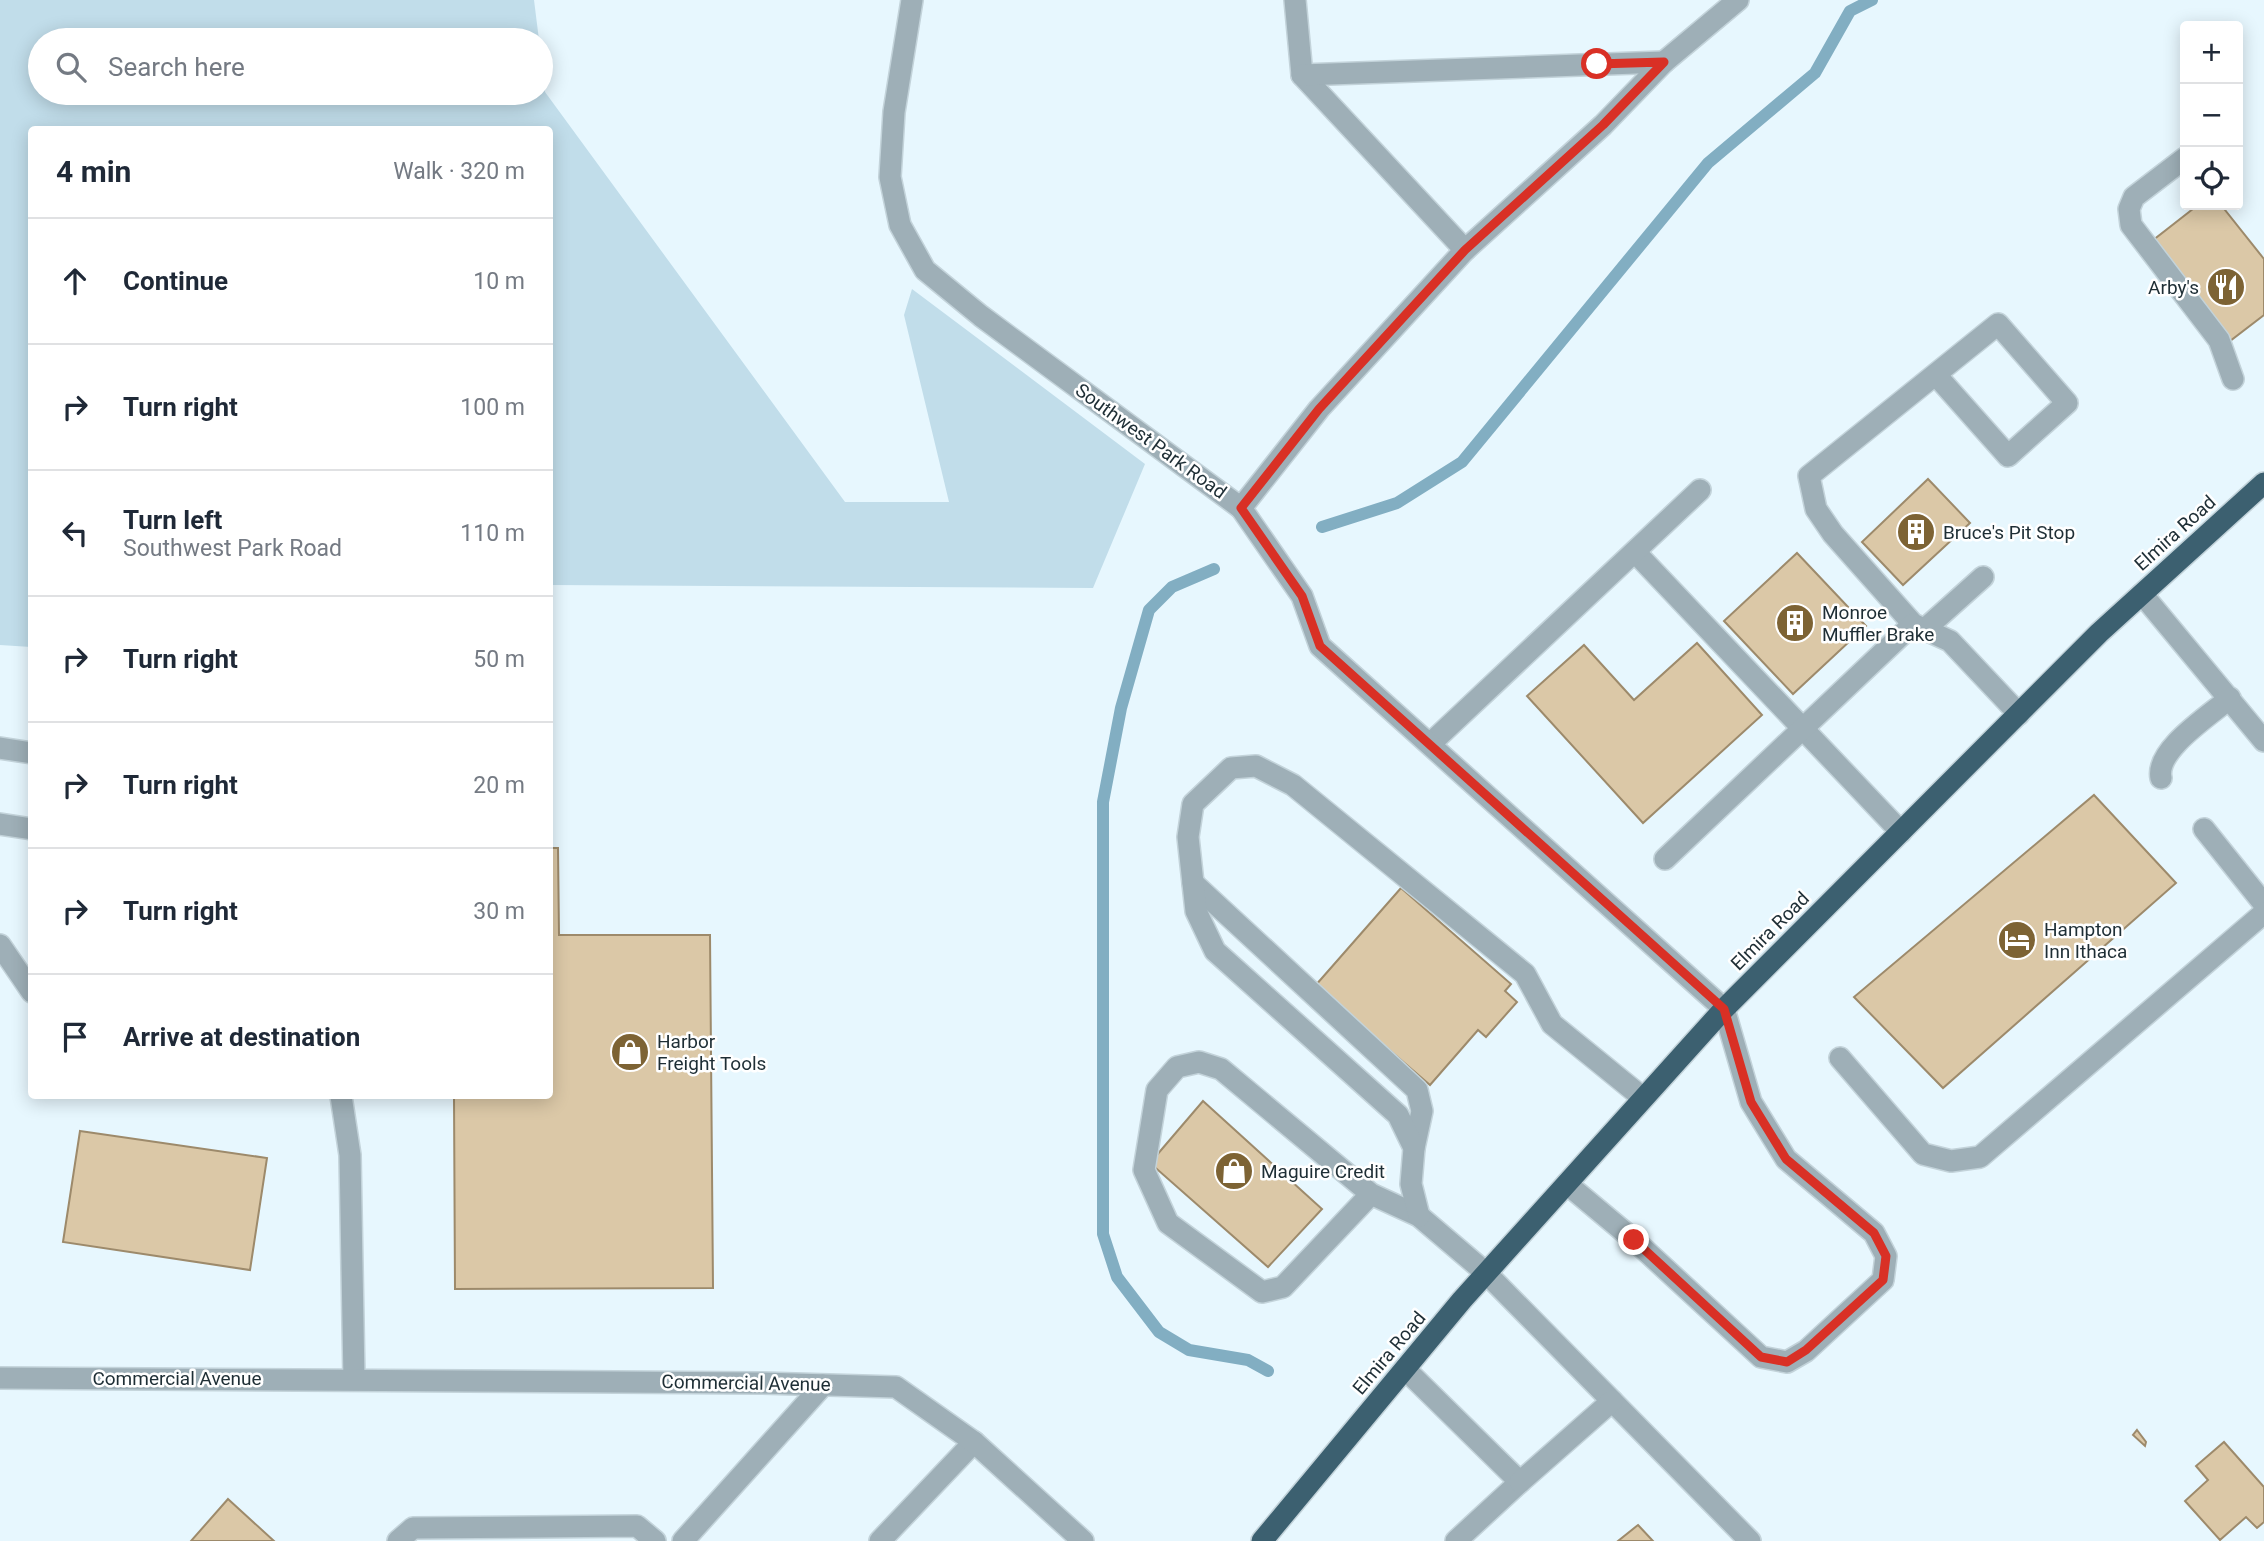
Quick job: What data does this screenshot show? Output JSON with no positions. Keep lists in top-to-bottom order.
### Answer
{
  "streets": {
    "highway": ["Elmira Road"],
    "street": ["Southwest Park Road", "Commercial Avenue"]
  },
  "crossings": [
    ["Southwest Park Road", "Elmira Road"]
  ],
  "places": {
    "restaurant": ["Arby's"],
    "building": ["Bruce's Pit Stop", "Monroe Muffler Brake"],
    "hotel": ["Hampton Inn Ithaca"],
    "shop": ["Harbor Freight Tools", "Maguire Credit"]
  },
  "page": {
    "map_buttons": ["+", "−"],
    "search": "Search here",
    "heading": ["4 min", "Walk · 320 m"],
    "list": [
      ["Continue", "10 m"],
      ["Turn right", "100 m"],
      ["Turn left", "Southwest Park Road", "110 m"],
      ["Turn right", "50 m"],
      ["Turn right", "20 m"],
      ["Turn right", "30 m"],
      "Arrive at destination"
    ]
  }
}
